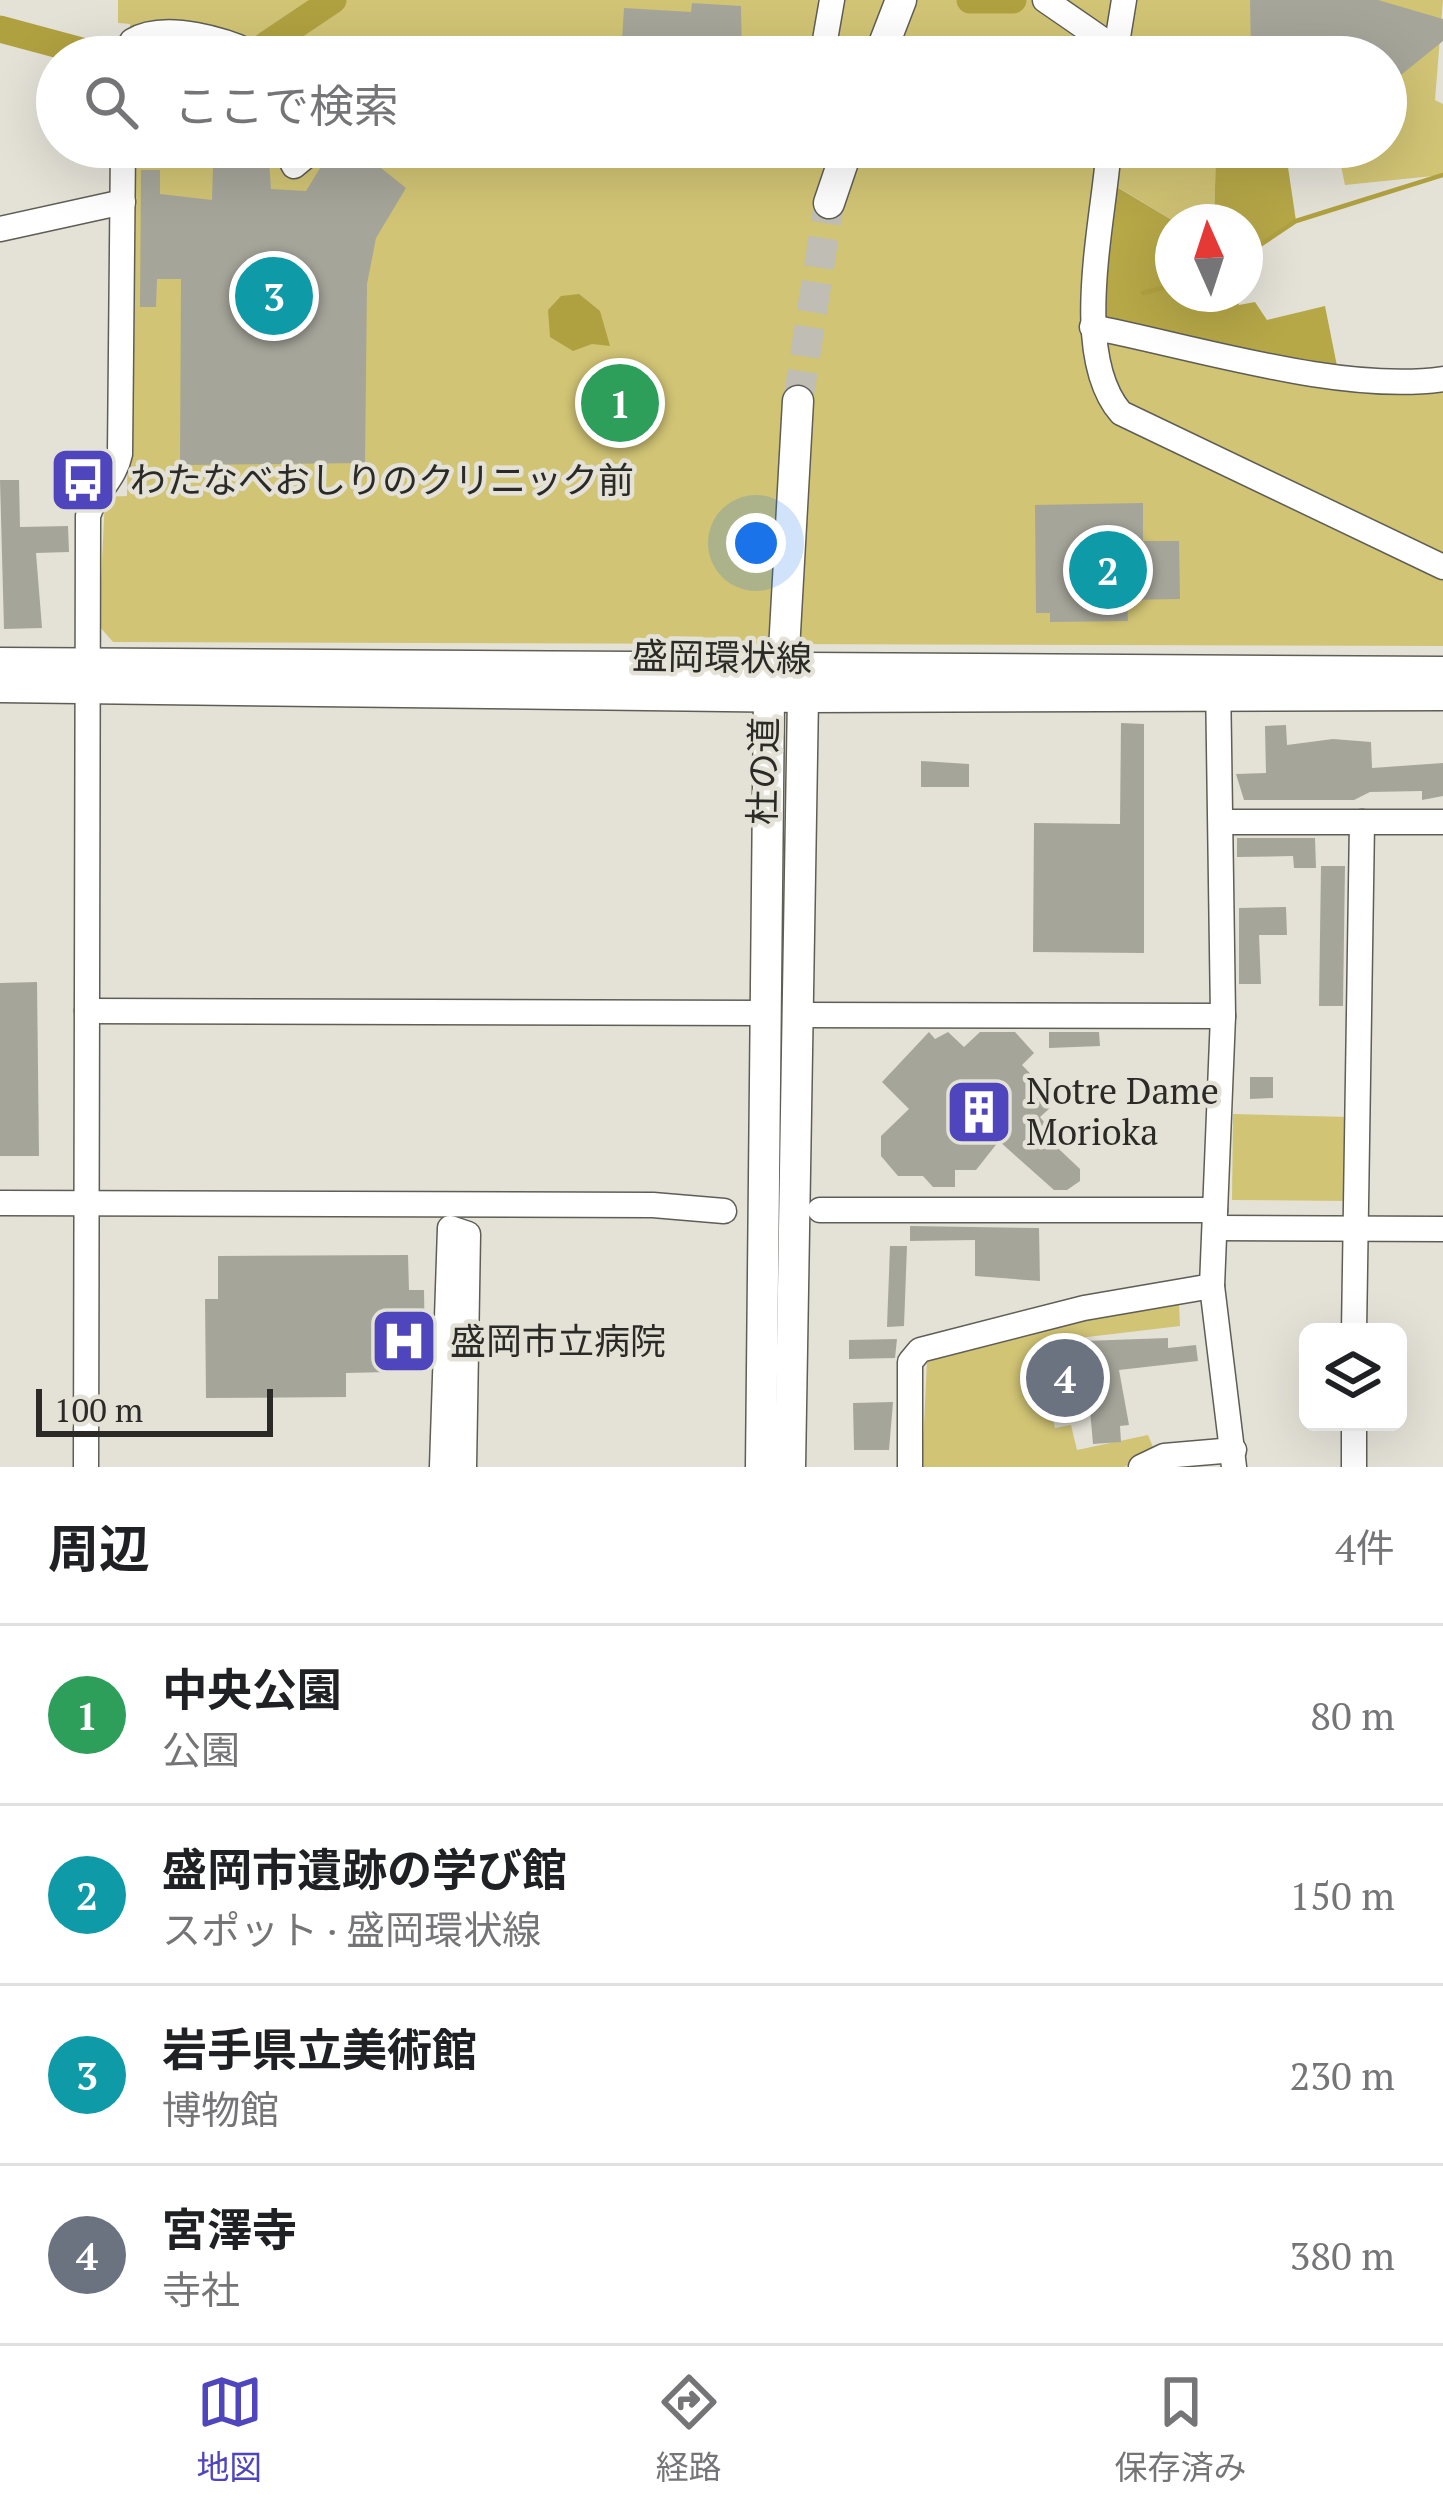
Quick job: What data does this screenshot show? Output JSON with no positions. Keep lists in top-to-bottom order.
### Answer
{
  "streets": {
    "main road": ["盛岡環状線", "杜の道"]
  },
  "crossings": [
    ["盛岡環状線", "杜の道"]
  ],
  "places": {
    "bus stop": ["わたなべおしりのクリニック前"],
    "building": ["Notre Dame Morioka"],
    "hospital": ["盛岡市立病院"]
  },
  "scale_bar": "100 m",
  "north": "top",
  "page": {
    "search": "ここで検索",
    "pins": [
      "3",
      "1",
      "2",
      "4"
    ],
    "scale": "100 m",
    "heading": ["周辺", "4件"],
    "list": [
      {
        "mark": "1",
        "name": "中央公園",
        "note": "公園",
        "value": "80 m"
      },
      {
        "mark": "2",
        "name": "盛岡市遺跡の学び館",
        "note": "スポット · 盛岡環状線",
        "value": "150 m"
      },
      {
        "mark": "3",
        "name": "岩手県立美術館",
        "note": "博物館",
        "value": "230 m"
      },
      {
        "mark": "4",
        "name": "宮澤寺",
        "note": "寺社",
        "value": "380 m"
      }
    ],
    "nav": ["地図", "経路", "保存済み"]
  }
}
